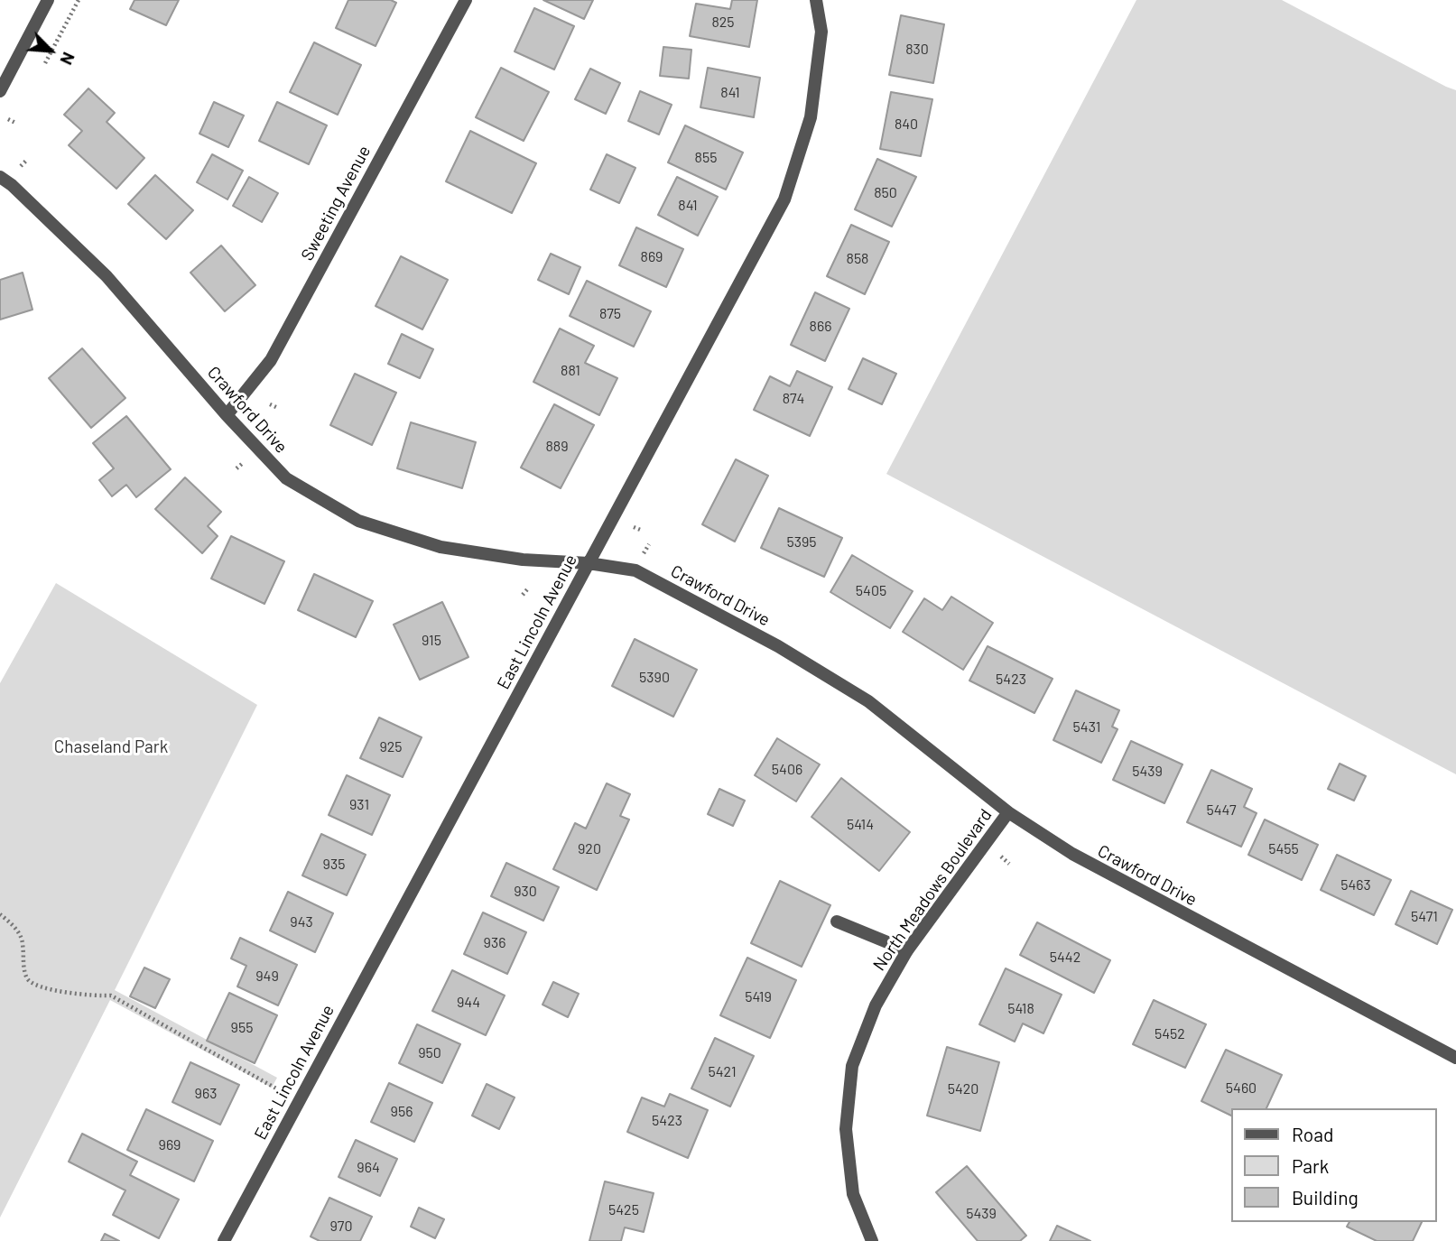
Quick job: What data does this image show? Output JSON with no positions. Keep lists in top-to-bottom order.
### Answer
{
  "streets": {
    "street": [
      "Sweeting Avenue",
      "Crawford Drive",
      "East Lincoln Avenue",
      "North Meadows Boulevard"
    ]
  },
  "crossings": [
    ["Sweeting Avenue", "Crawford Drive"],
    ["Crawford Drive", "East Lincoln Avenue"],
    ["Crawford Drive", "North Meadows Boulevard"]
  ],
  "parks": ["Chaseland Park"],
  "house_numbers": [
    "825",
    "830",
    "841",
    "840",
    "855",
    "850",
    "841",
    "869",
    "858",
    "875",
    "866",
    "881",
    "874",
    "889",
    "5395",
    "5405",
    "915",
    "5390",
    "5423",
    "5431",
    "925",
    "5406",
    "5439",
    "931",
    "5447",
    "5414",
    "920",
    "5455",
    "935",
    "5463",
    "930",
    "5471",
    "943",
    "936",
    "5442",
    "949",
    "5419",
    "944",
    "5418",
    "955",
    "5452",
    "950",
    "5421",
    "5460",
    "5420",
    "963",
    "956",
    "5423",
    "969",
    "964",
    "5425",
    "5439",
    "970"
  ],
  "legend": ["Road", "Park", "Building"],
  "north": "bottom right"
}
